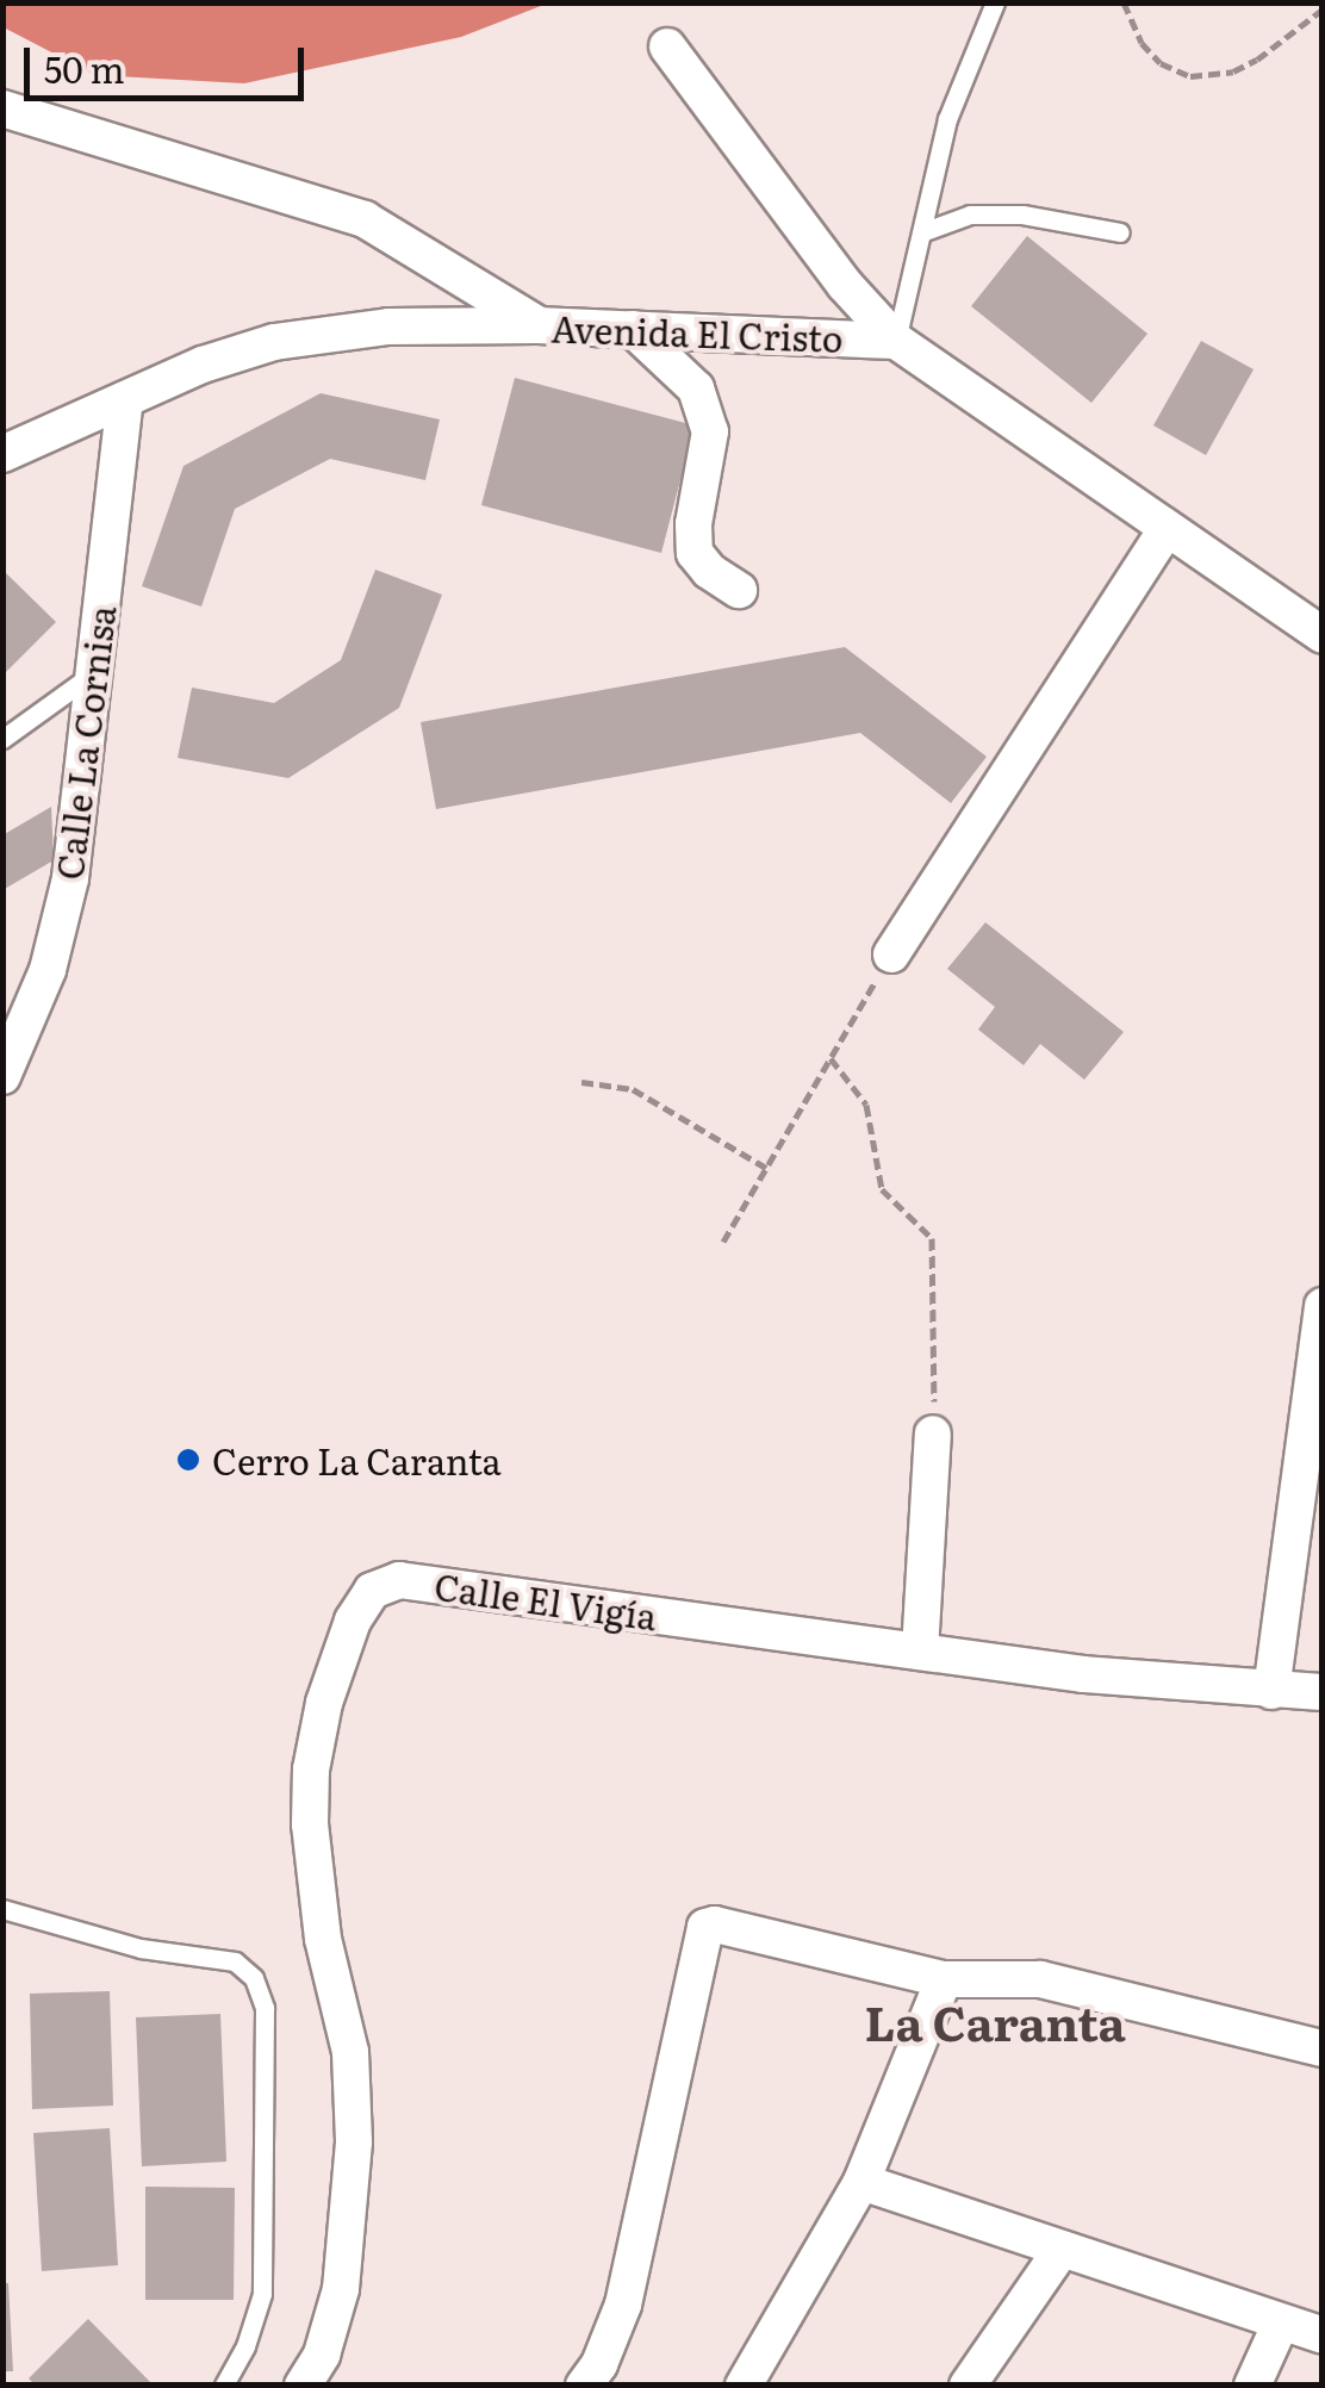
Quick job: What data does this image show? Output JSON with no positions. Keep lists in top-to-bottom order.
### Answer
{
  "streets": {
    "street": ["Avenida El Cristo", "Calle La Cornisa", "Calle El Vigía"]
  },
  "crossings": [
    ["Avenida El Cristo", "Calle La Cornisa"]
  ],
  "districts": ["La Caranta"],
  "places": ["Cerro La Caranta"],
  "scale_bar": "50 m"
}
